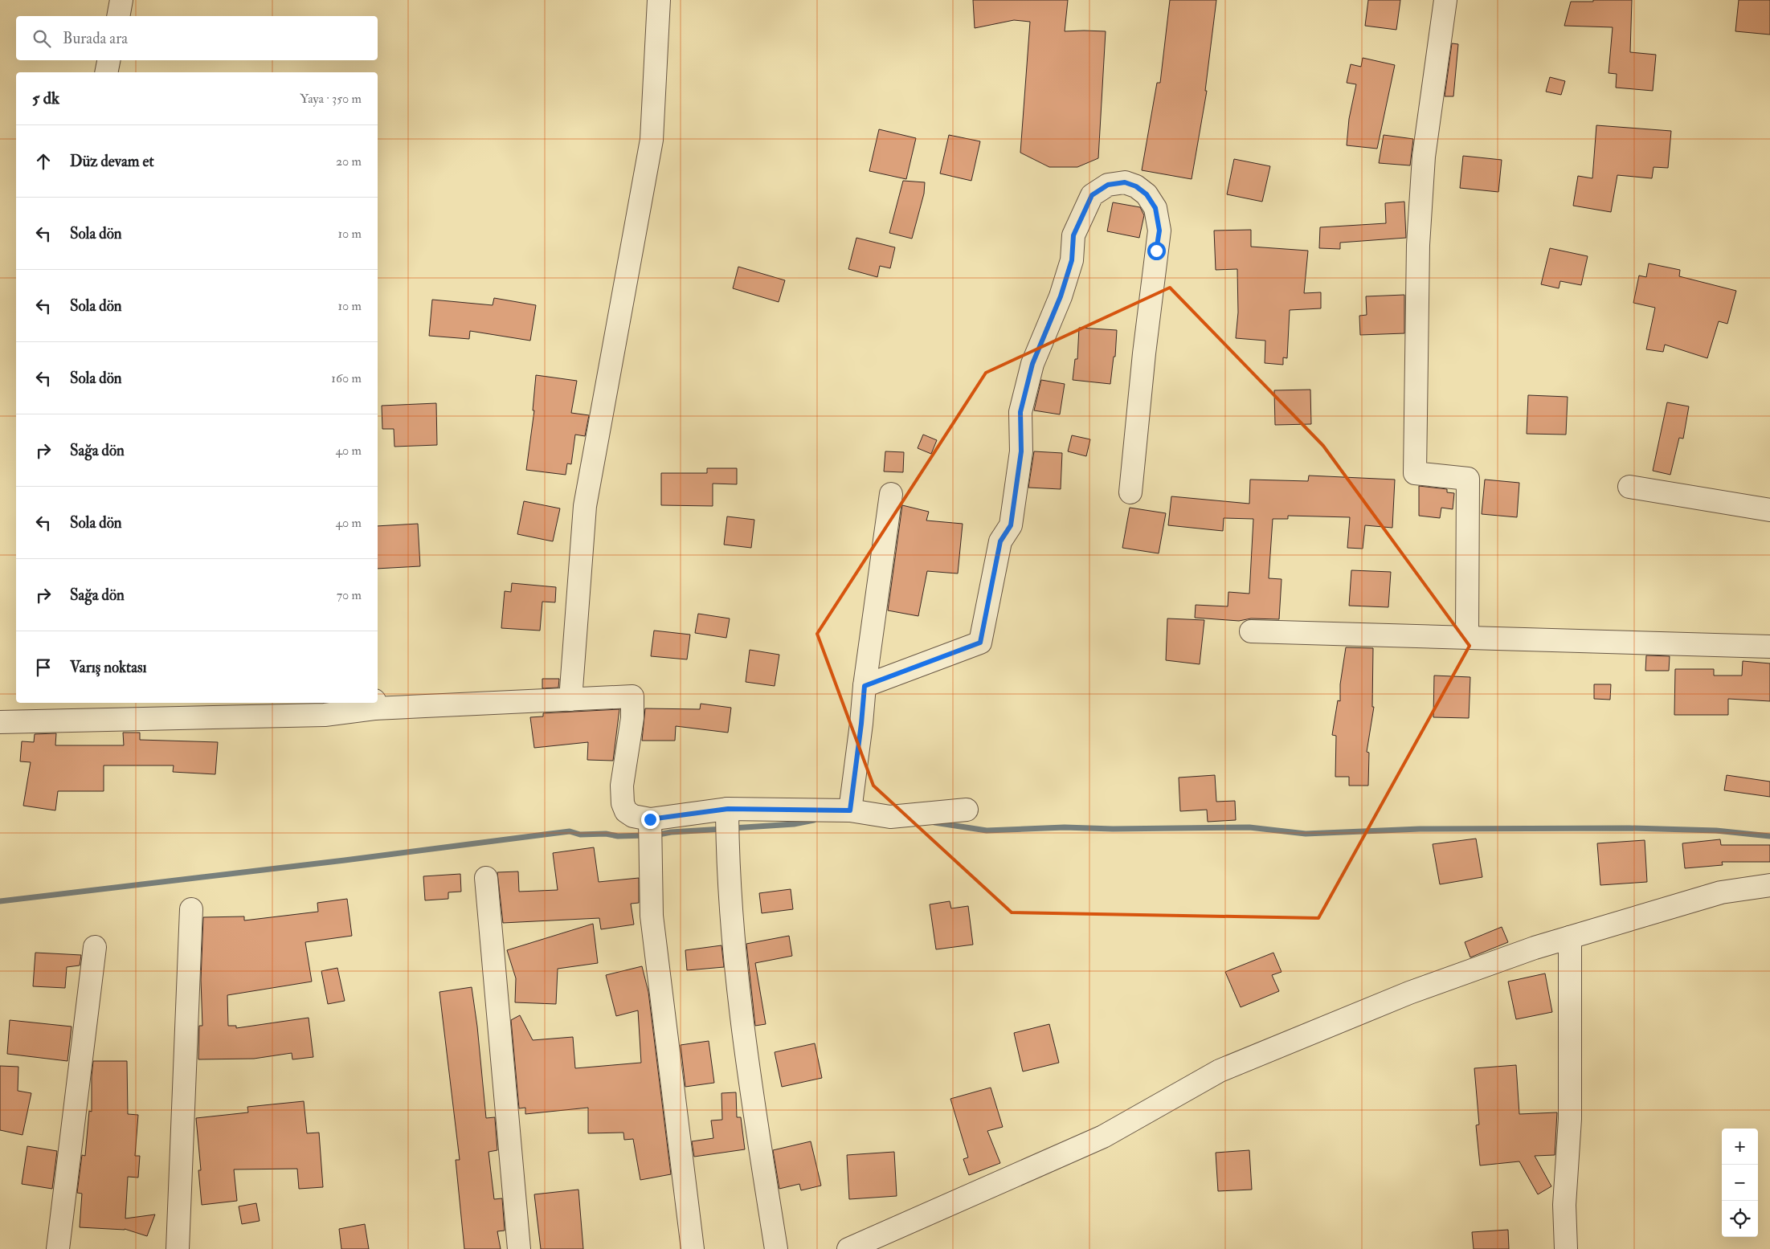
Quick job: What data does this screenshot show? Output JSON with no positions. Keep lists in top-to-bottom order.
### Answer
{
  "page": {
    "search": "Burada ara",
    "heading": ["5 dk", "Yaya · 350 m"],
    "list": [
      ["Düz devam et", "20 m"],
      ["Sola dön", "10 m"],
      ["Sola dön", "10 m"],
      ["Sola dön", "160 m"],
      ["Sağa dön", "40 m"],
      ["Sola dön", "40 m"],
      ["Sağa dön", "70 m"],
      "Varış noktası"
    ],
    "map_buttons": ["+", "−"]
  }
}
